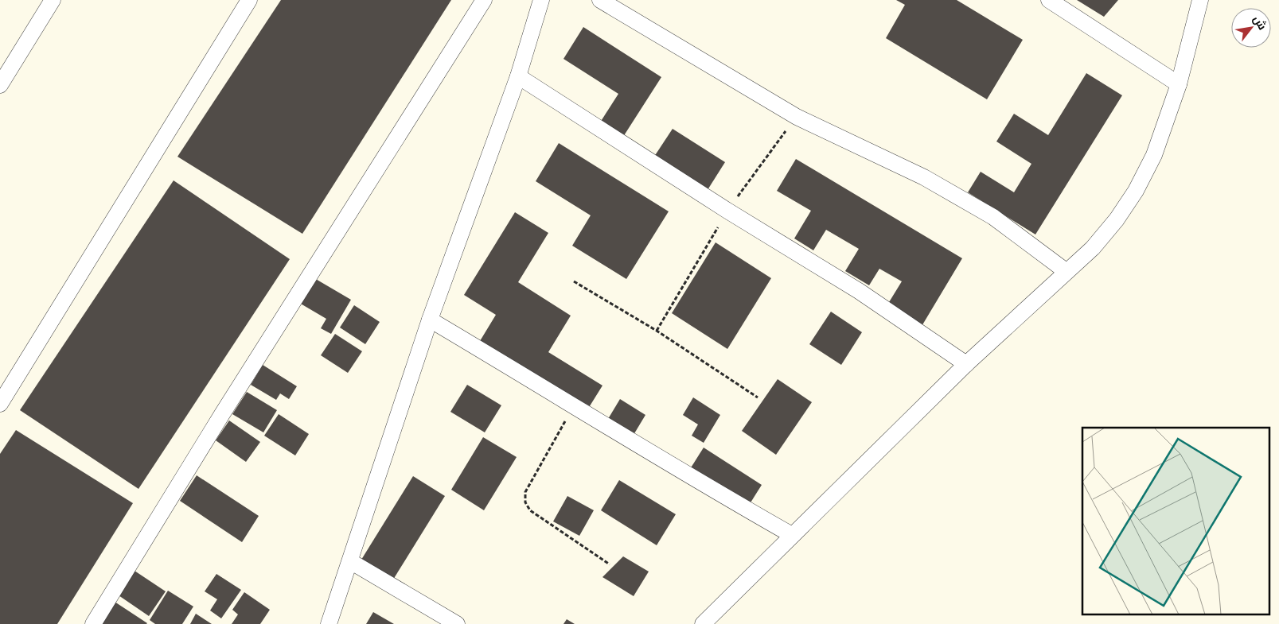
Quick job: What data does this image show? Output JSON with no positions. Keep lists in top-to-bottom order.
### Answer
{
  "north": "top right"
}
